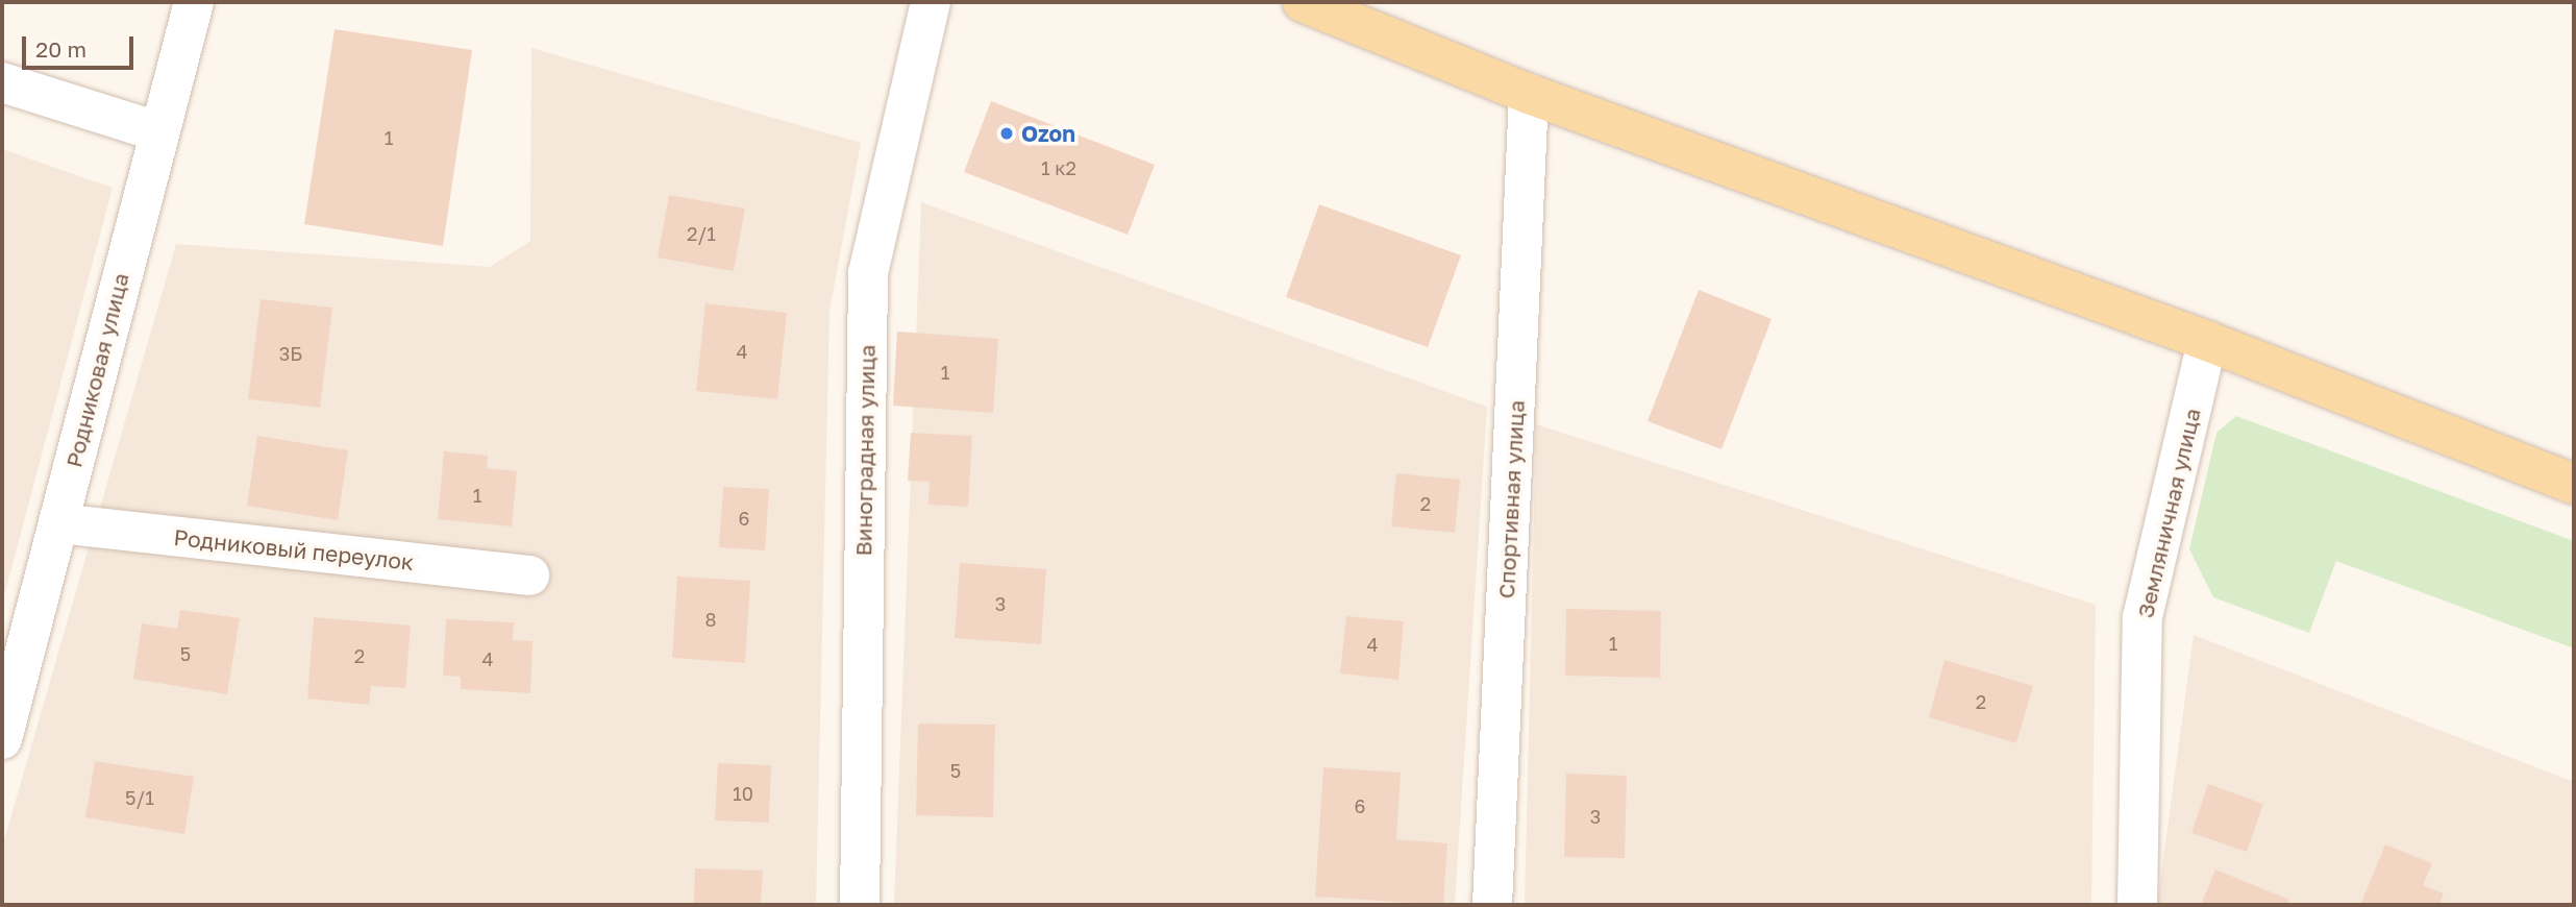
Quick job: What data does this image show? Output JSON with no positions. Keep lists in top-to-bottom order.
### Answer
{
  "streets": {
    "street": [
      "Родниковая улица",
      "Виноградная улица",
      "Спортивная улица",
      "Земляничная улица",
      "Родниковый переулок"
    ]
  },
  "crossings": [
    ["Родниковая улица", "Родниковый переулок"]
  ],
  "places": ["Ozon"],
  "house_numbers": [
    "1",
    "1 к2",
    "2/1",
    "4",
    "3Б",
    "1",
    "1",
    "2",
    "6",
    "3",
    "8",
    "1",
    "4",
    "5",
    "2",
    "4",
    "2",
    "5",
    "10",
    "5/1",
    "6",
    "3"
  ],
  "scale_bar": "20 m"
}
